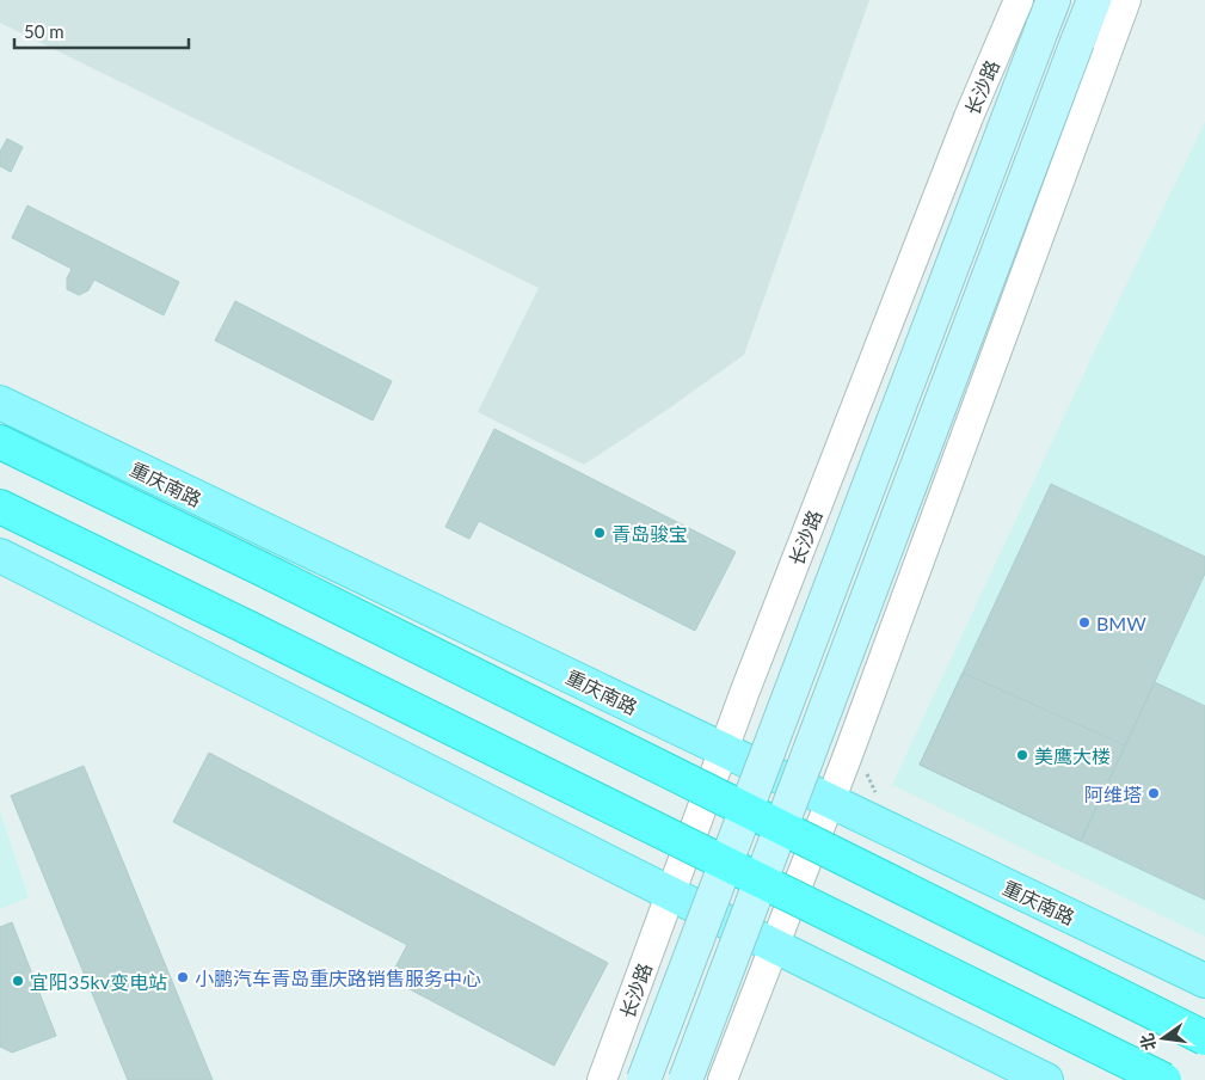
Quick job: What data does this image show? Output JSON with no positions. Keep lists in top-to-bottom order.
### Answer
{
  "streets": {
    "main road": ["长沙路", "重庆南路"]
  },
  "crossings": [
    ["长沙路", "重庆南路"]
  ],
  "places": [
    "青岛骏宝",
    "BMW",
    "美鹰大楼",
    "阿维塔",
    "小鹏汽车青岛重庆路销售服务中心",
    "宜阳35kv变电站"
  ],
  "scale_bar": "50 m",
  "north": "left"
}
